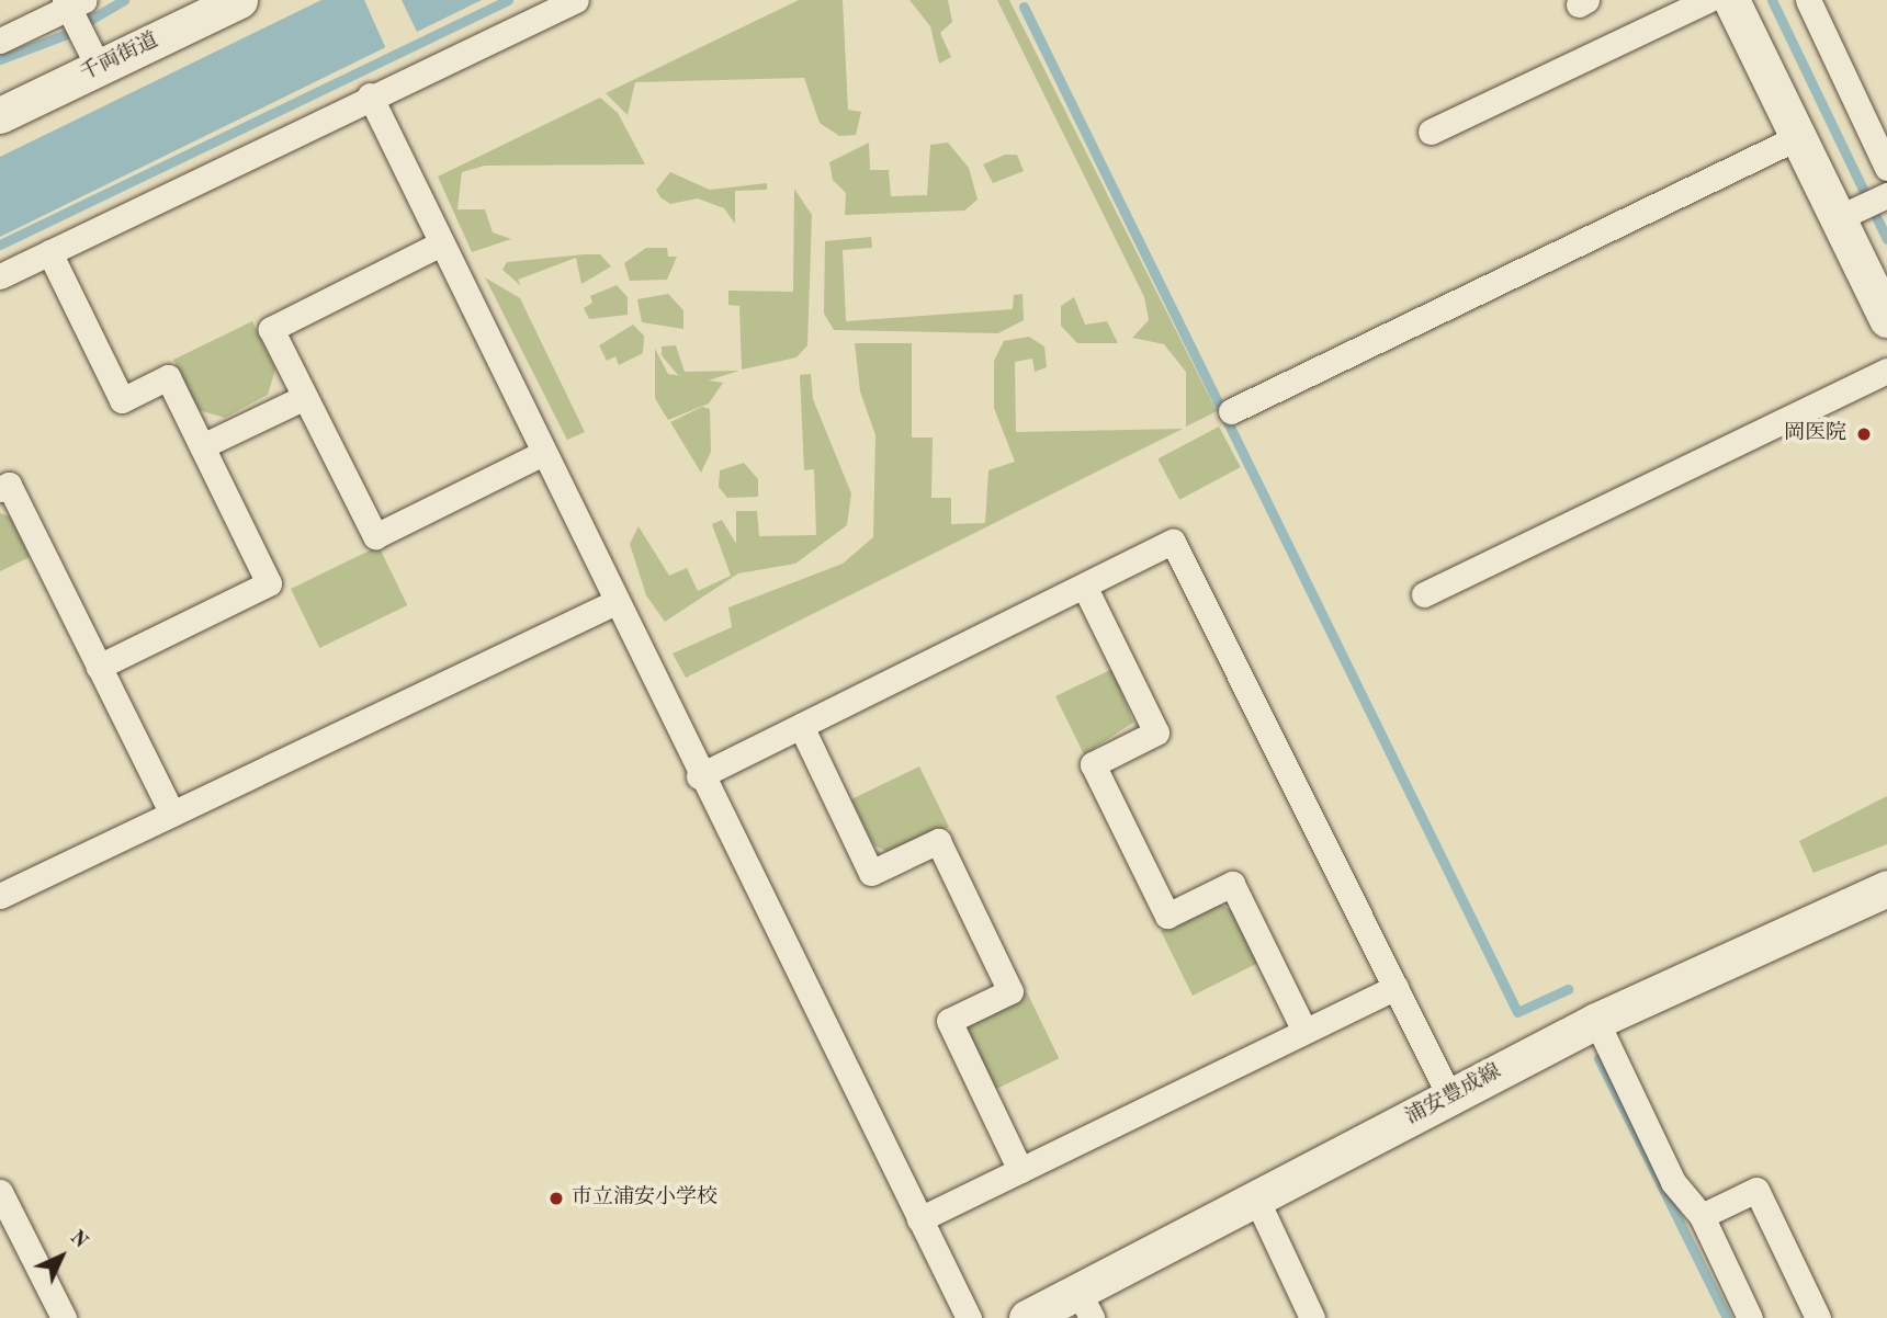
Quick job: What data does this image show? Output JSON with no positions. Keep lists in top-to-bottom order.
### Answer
{
  "streets": {
    "main road": ["千両街道", "浦安豊成線"]
  },
  "places": ["岡医院", "市立浦安小学校"],
  "north": "top right"
}
